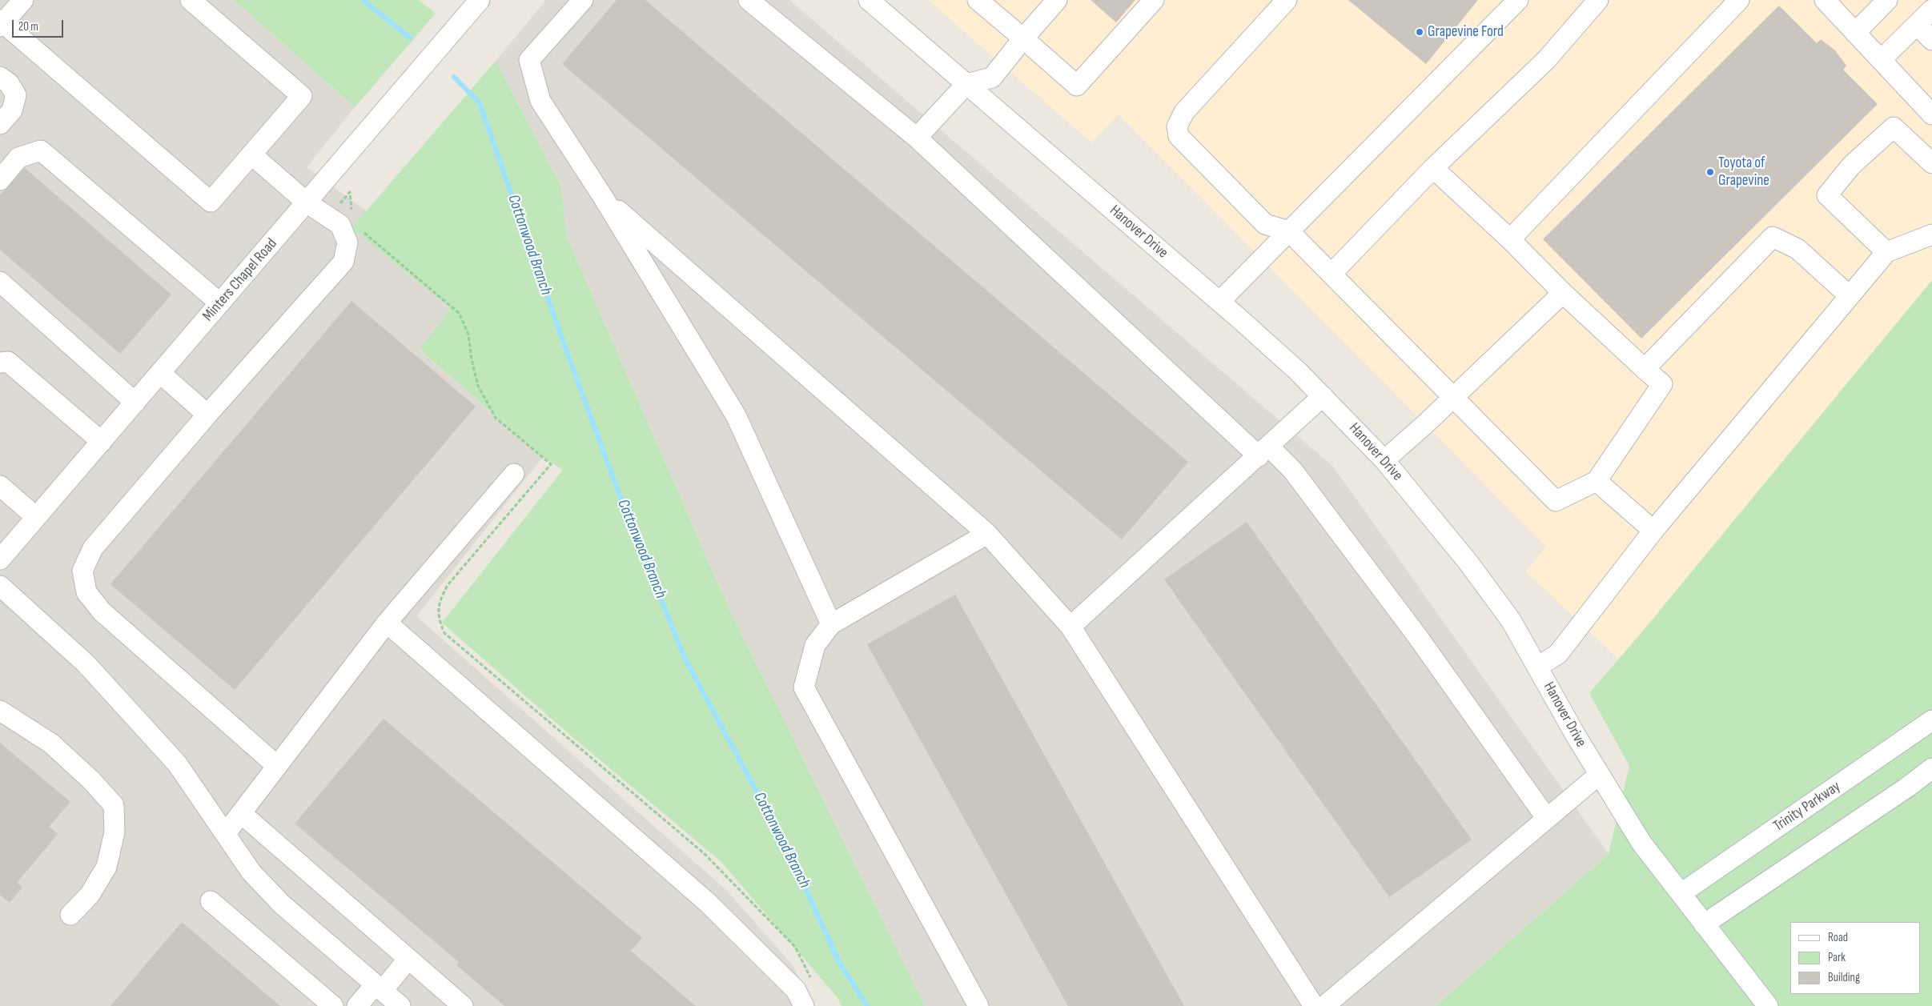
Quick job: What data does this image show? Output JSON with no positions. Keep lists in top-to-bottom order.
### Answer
{
  "streets": {
    "street": ["Hanover Drive", "Minters Chapel Road", "Trinity Parkway"]
  },
  "crossings": [
    ["Hanover Drive", "Trinity Parkway"]
  ],
  "water": ["Cottonwood Branch"],
  "places": ["Grapevine Ford", "Toyota of Grapevine"],
  "legend": ["Road", "Park", "Building"],
  "scale_bar": "20 m"
}
